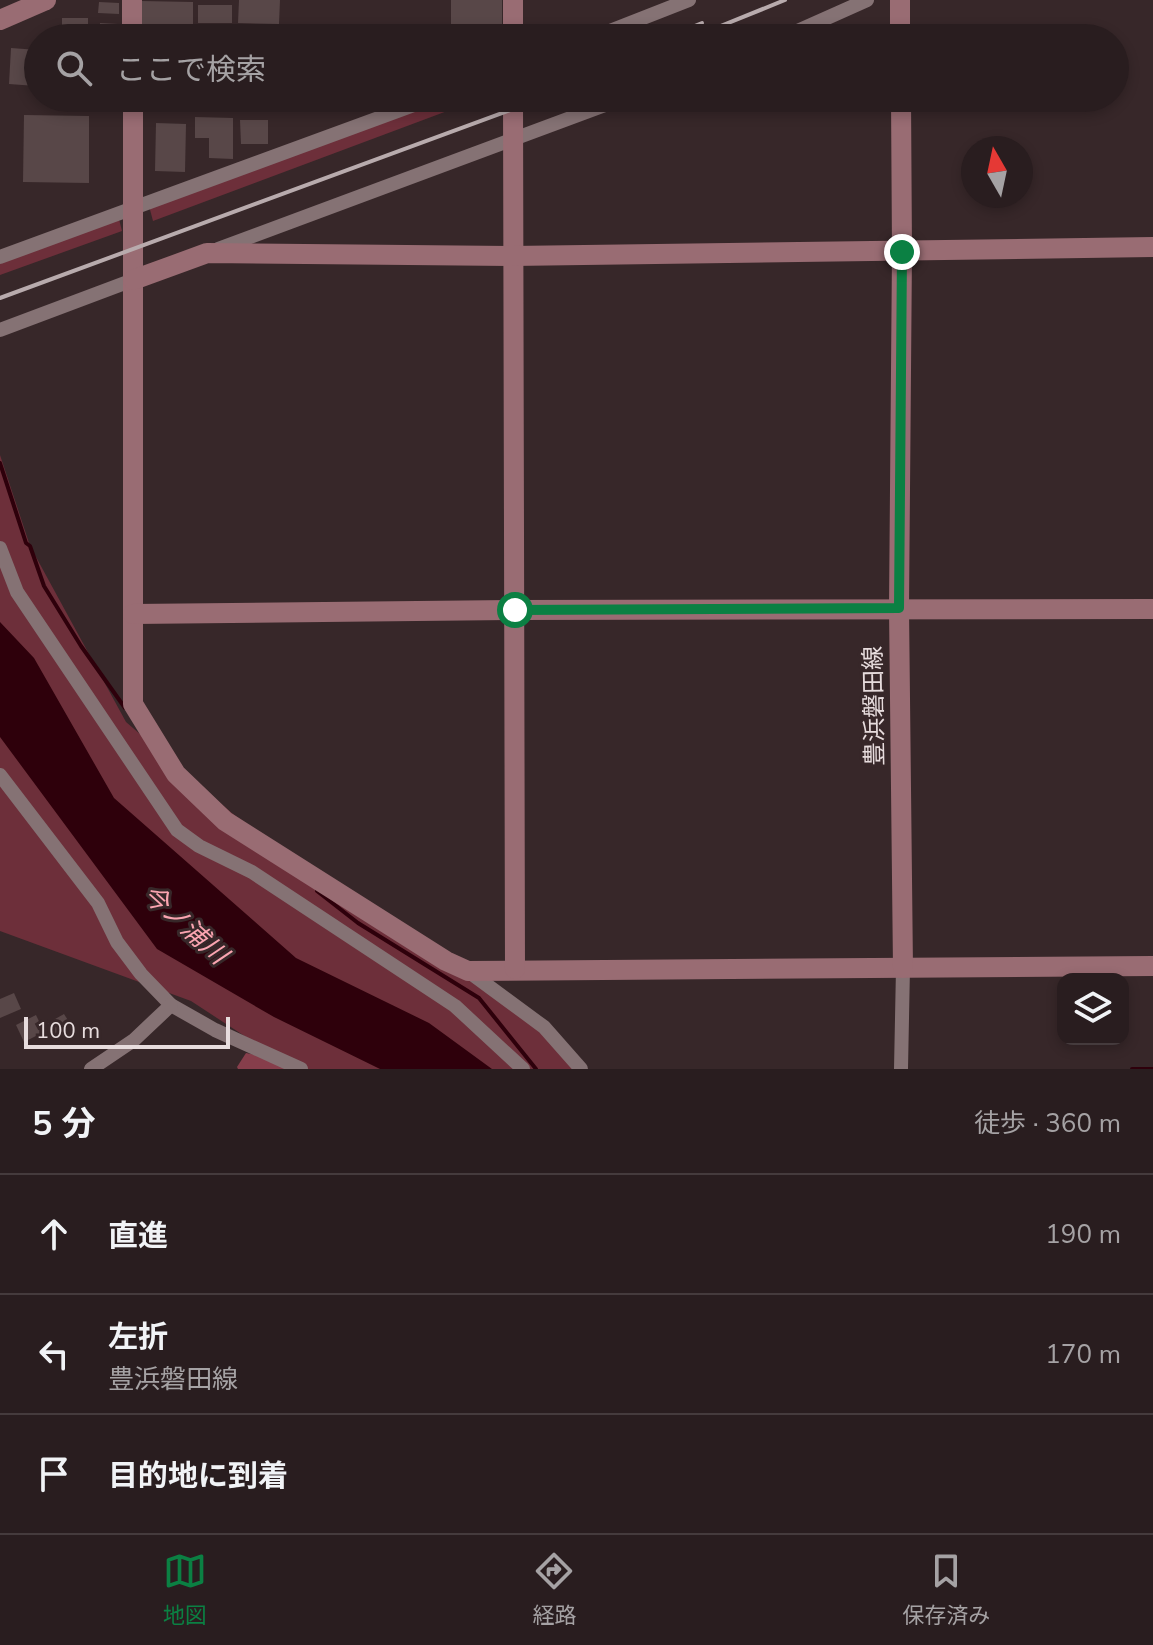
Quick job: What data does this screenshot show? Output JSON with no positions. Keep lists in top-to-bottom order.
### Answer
{
  "streets": {
    "street": ["豊浜磐田線"]
  },
  "water": ["今ノ浦川"],
  "scale_bar": "100 m",
  "north": "top",
  "page": {
    "search": "ここで検索",
    "scale": "100 m",
    "heading": ["5 分", "徒歩 · 360 m"],
    "list": [
      ["直進", "190 m"],
      ["左折", "豊浜磐田線", "170 m"],
      "目的地に到着"
    ],
    "nav": ["地図", "経路", "保存済み"]
  }
}
